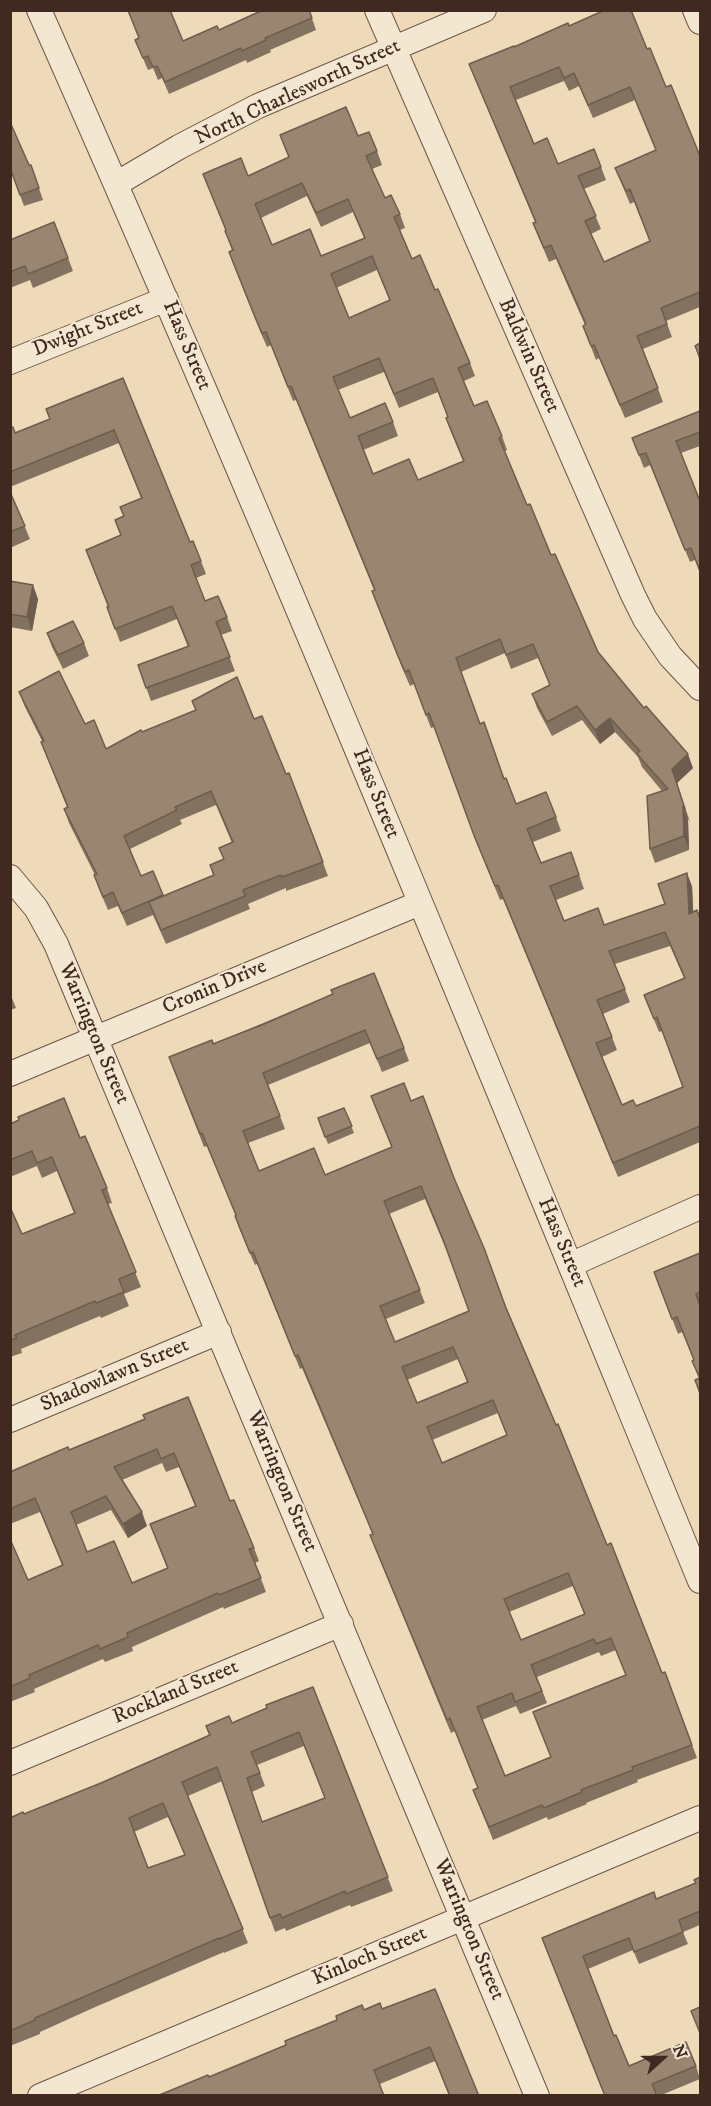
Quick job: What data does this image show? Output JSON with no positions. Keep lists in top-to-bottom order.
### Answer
{
  "streets": {
    "street": [
      "North Charlesworth Street",
      "Dwight Street",
      "Hass Street",
      "Baldwin Street",
      "Cronin Drive",
      "Warrington Street",
      "Shadowlawn Street",
      "Rockland Street",
      "Kinloch Street"
    ]
  },
  "crossings": [
    ["North Charlesworth Street", "Hass Street"],
    ["North Charlesworth Street", "Baldwin Street"],
    ["Dwight Street", "Hass Street"],
    ["Hass Street", "Cronin Drive"],
    ["Cronin Drive", "Warrington Street"],
    ["Warrington Street", "Shadowlawn Street"],
    ["Warrington Street", "Rockland Street"],
    ["Warrington Street", "Kinloch Street"]
  ],
  "north": "right"
}
